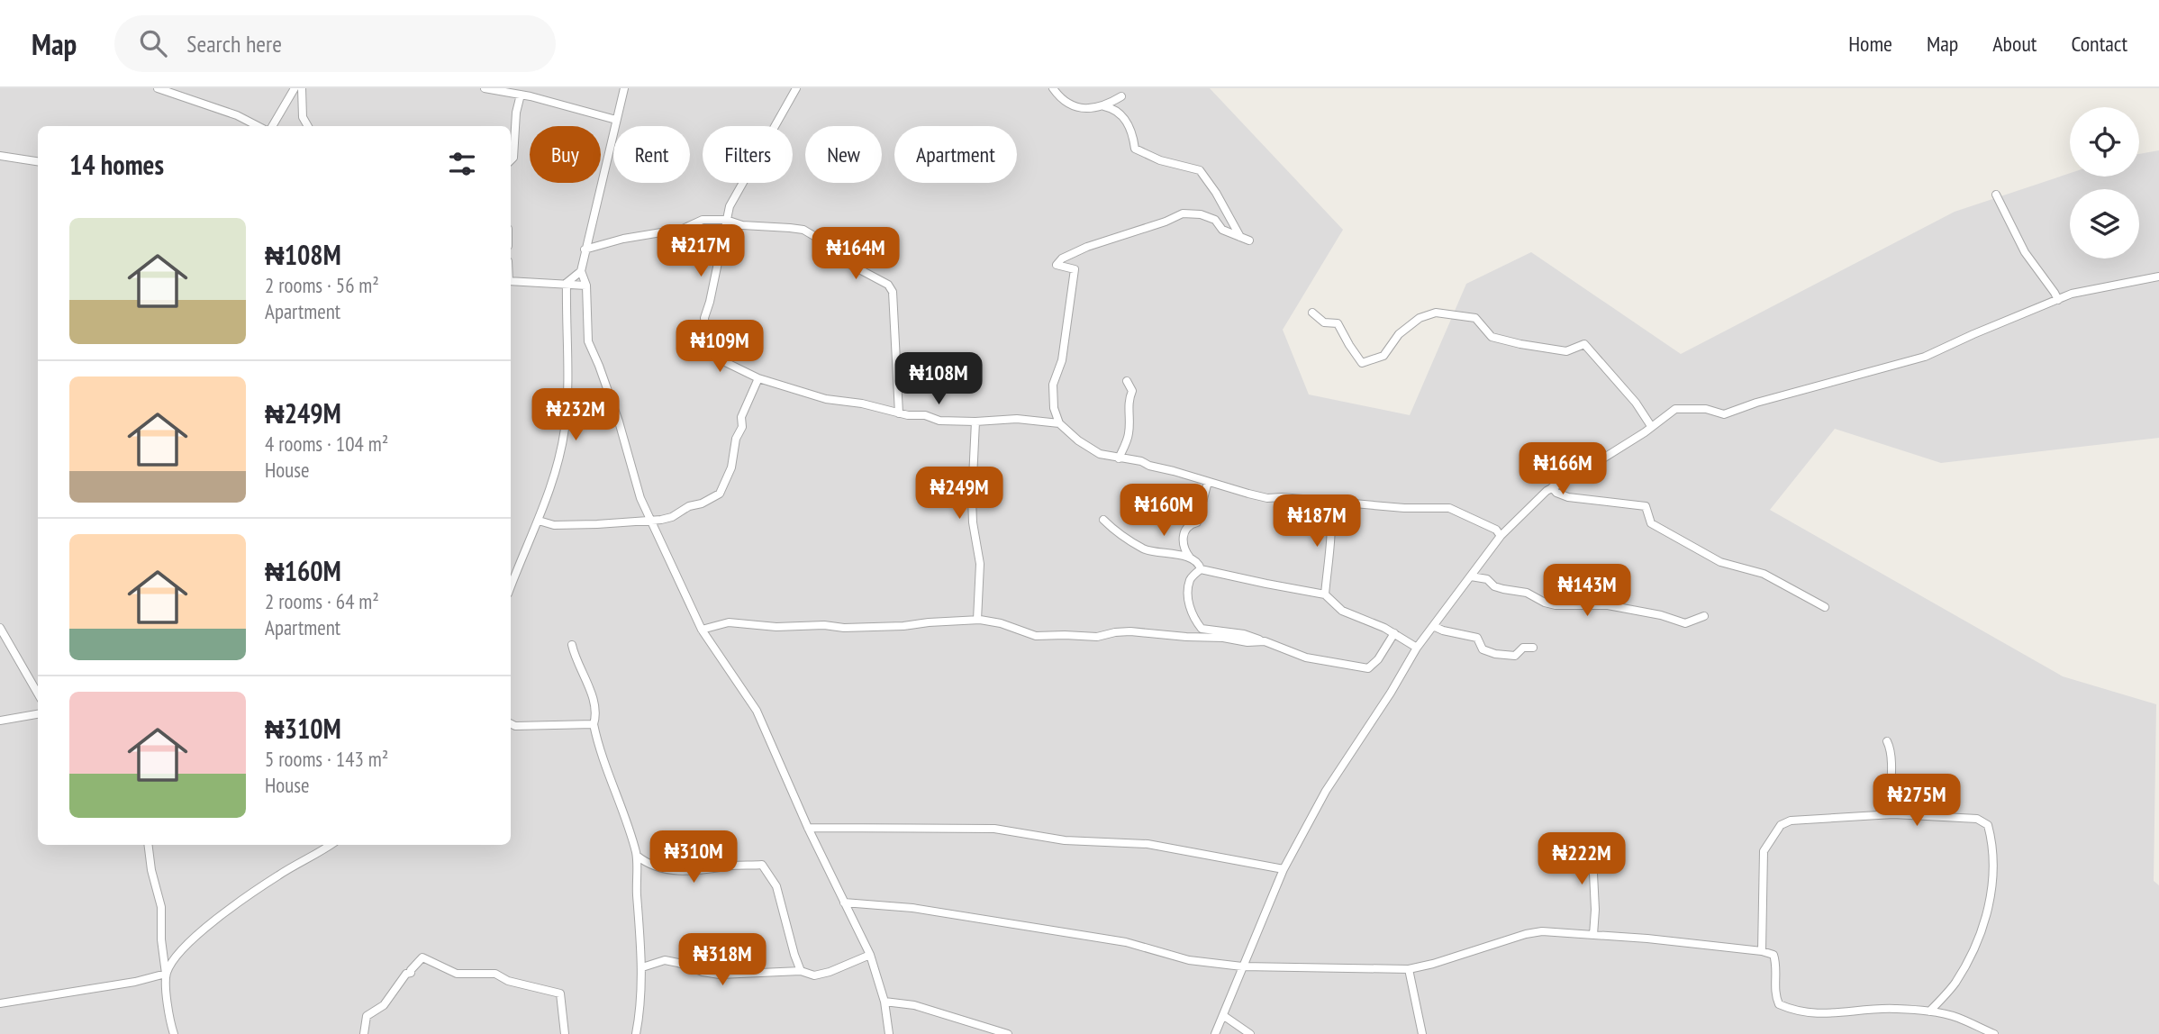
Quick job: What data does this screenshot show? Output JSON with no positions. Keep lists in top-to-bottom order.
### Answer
{
  "page": {
    "header": "Map",
    "search": "Search here",
    "nav": [
      "Home",
      "Map",
      "About",
      "Contact"
    ],
    "chip": [
      "Buy",
      "Rent",
      "Filters",
      "New",
      "Apartment"
    ],
    "heading": "14 homes",
    "list": [
      {
        "name": "₦108M",
        "note": "2 rooms · 56 m² · Apartment"
      },
      {
        "name": "₦249M",
        "note": "4 rooms · 104 m² · House"
      },
      {
        "name": "₦160M",
        "note": "2 rooms · 64 m² · Apartment"
      },
      {
        "name": "₦310M",
        "note": "5 rooms · 143 m² · House"
      }
    ],
    "price": [
      "₦217M",
      "₦164M",
      "₦109M",
      "₦108M",
      "₦232M",
      "₦166M",
      "₦249M",
      "₦160M",
      "₦187M",
      "₦143M",
      "₦275M",
      "₦310M",
      "₦222M",
      "₦318M"
    ]
  }
}
